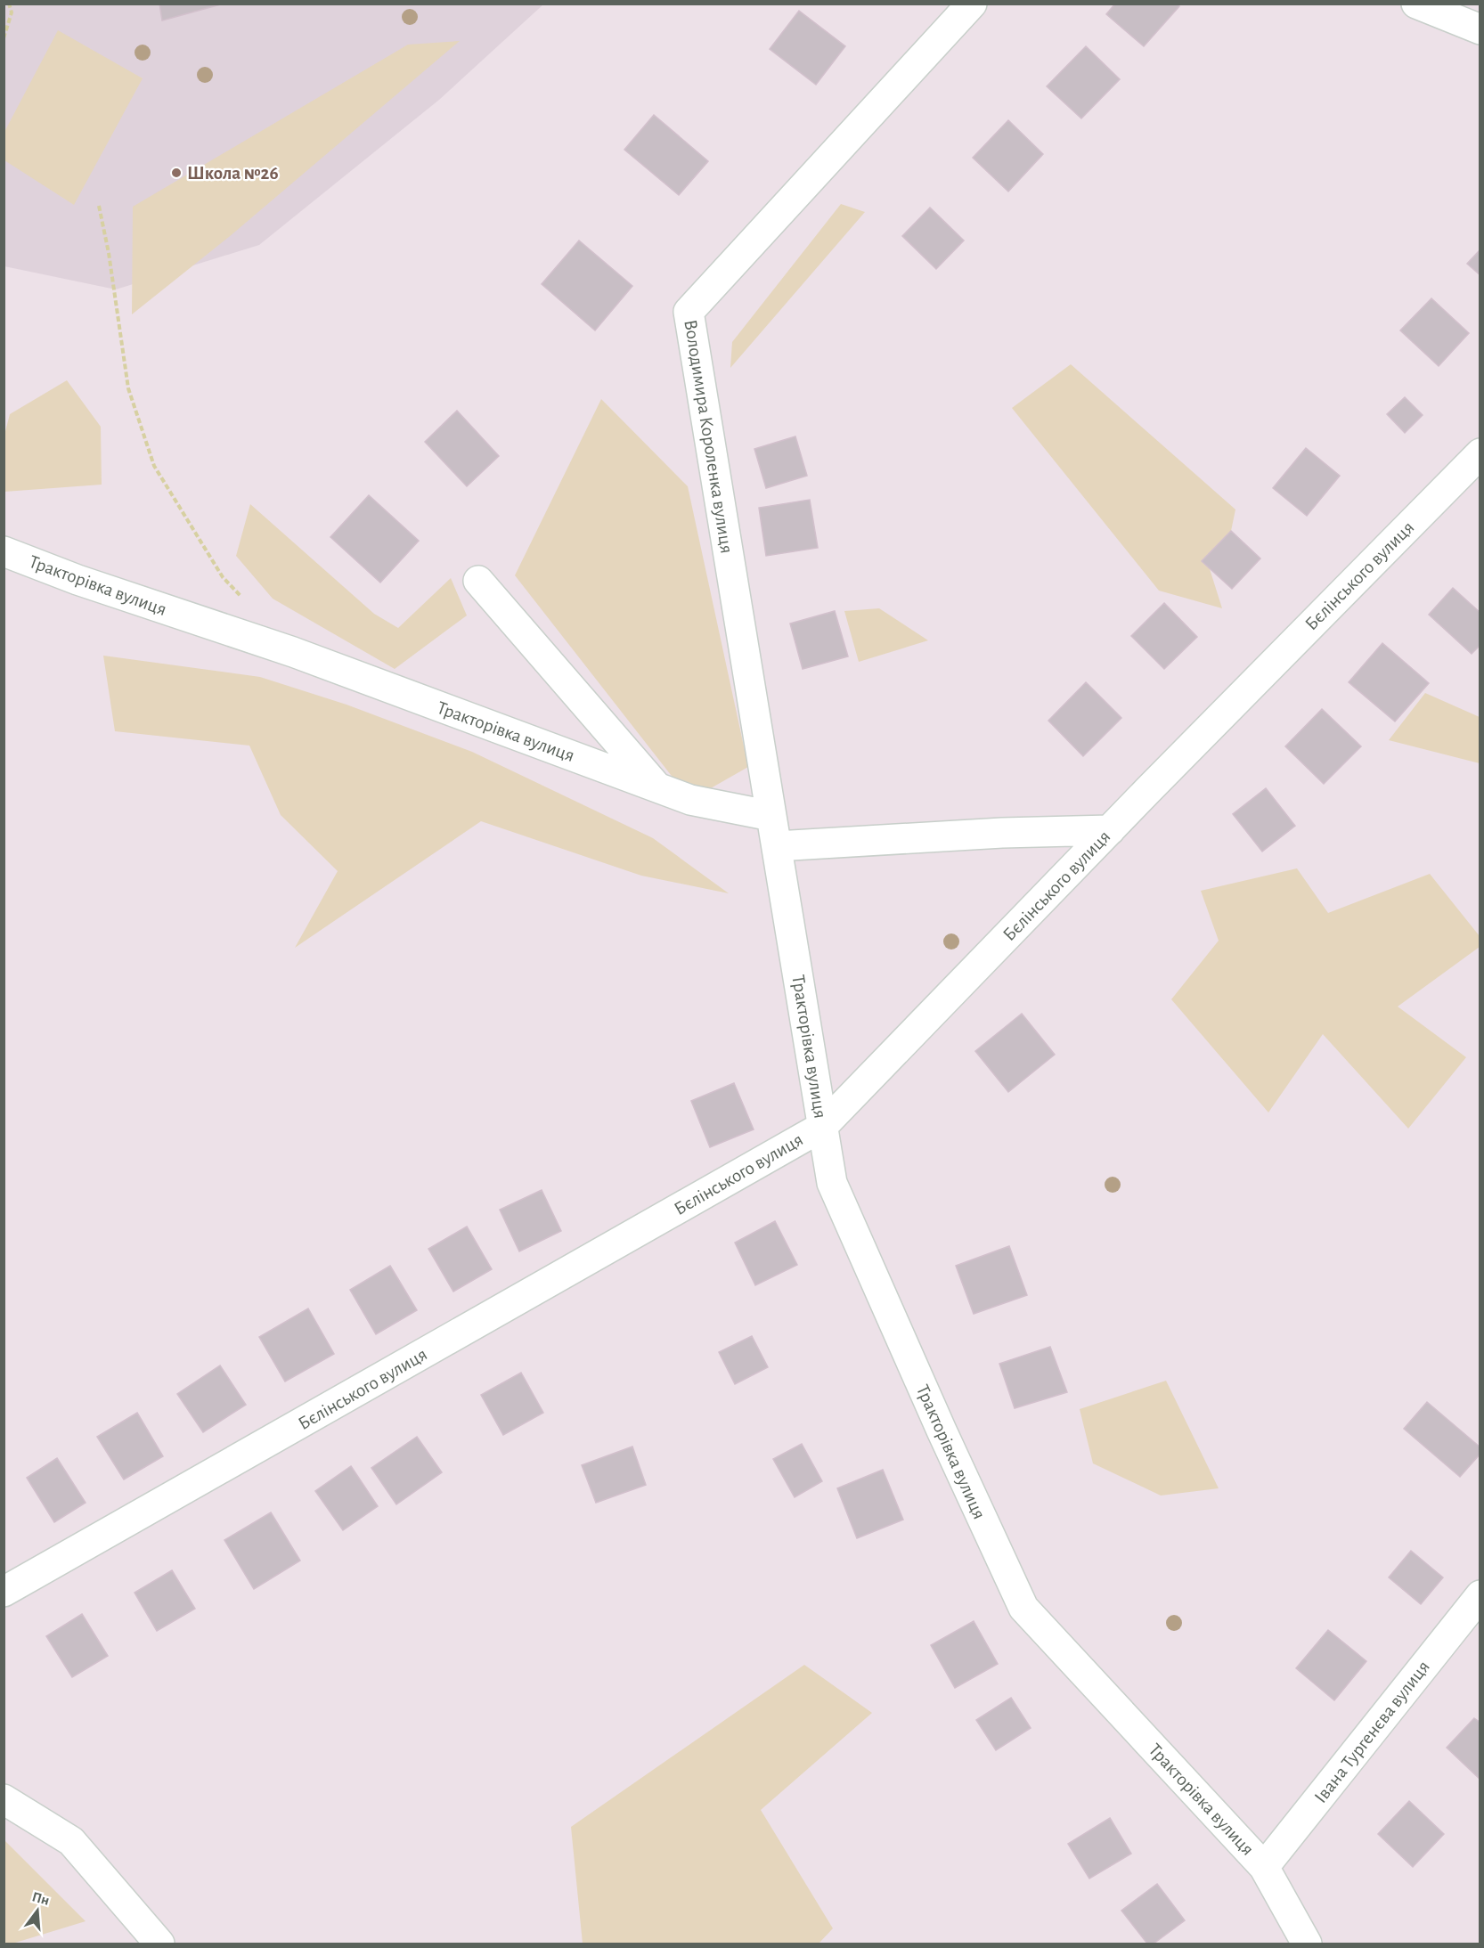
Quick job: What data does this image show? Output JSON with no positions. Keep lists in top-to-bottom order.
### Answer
{
  "streets": {
    "street": [
      "Володимира Короленка вулиця",
      "Бєлінського вулиця",
      "Тракторівка вулиця",
      "Івана Тургенєва вулиця"
    ]
  },
  "crossings": [
    ["Володимира Короленка вулиця", "Тракторівка вулиця"],
    ["Бєлінського вулиця", "Тракторівка вулиця"],
    ["Тракторівка вулиця", "Івана Тургенєва вулиця"]
  ],
  "places": ["Школа №26"],
  "north": "top"
}
